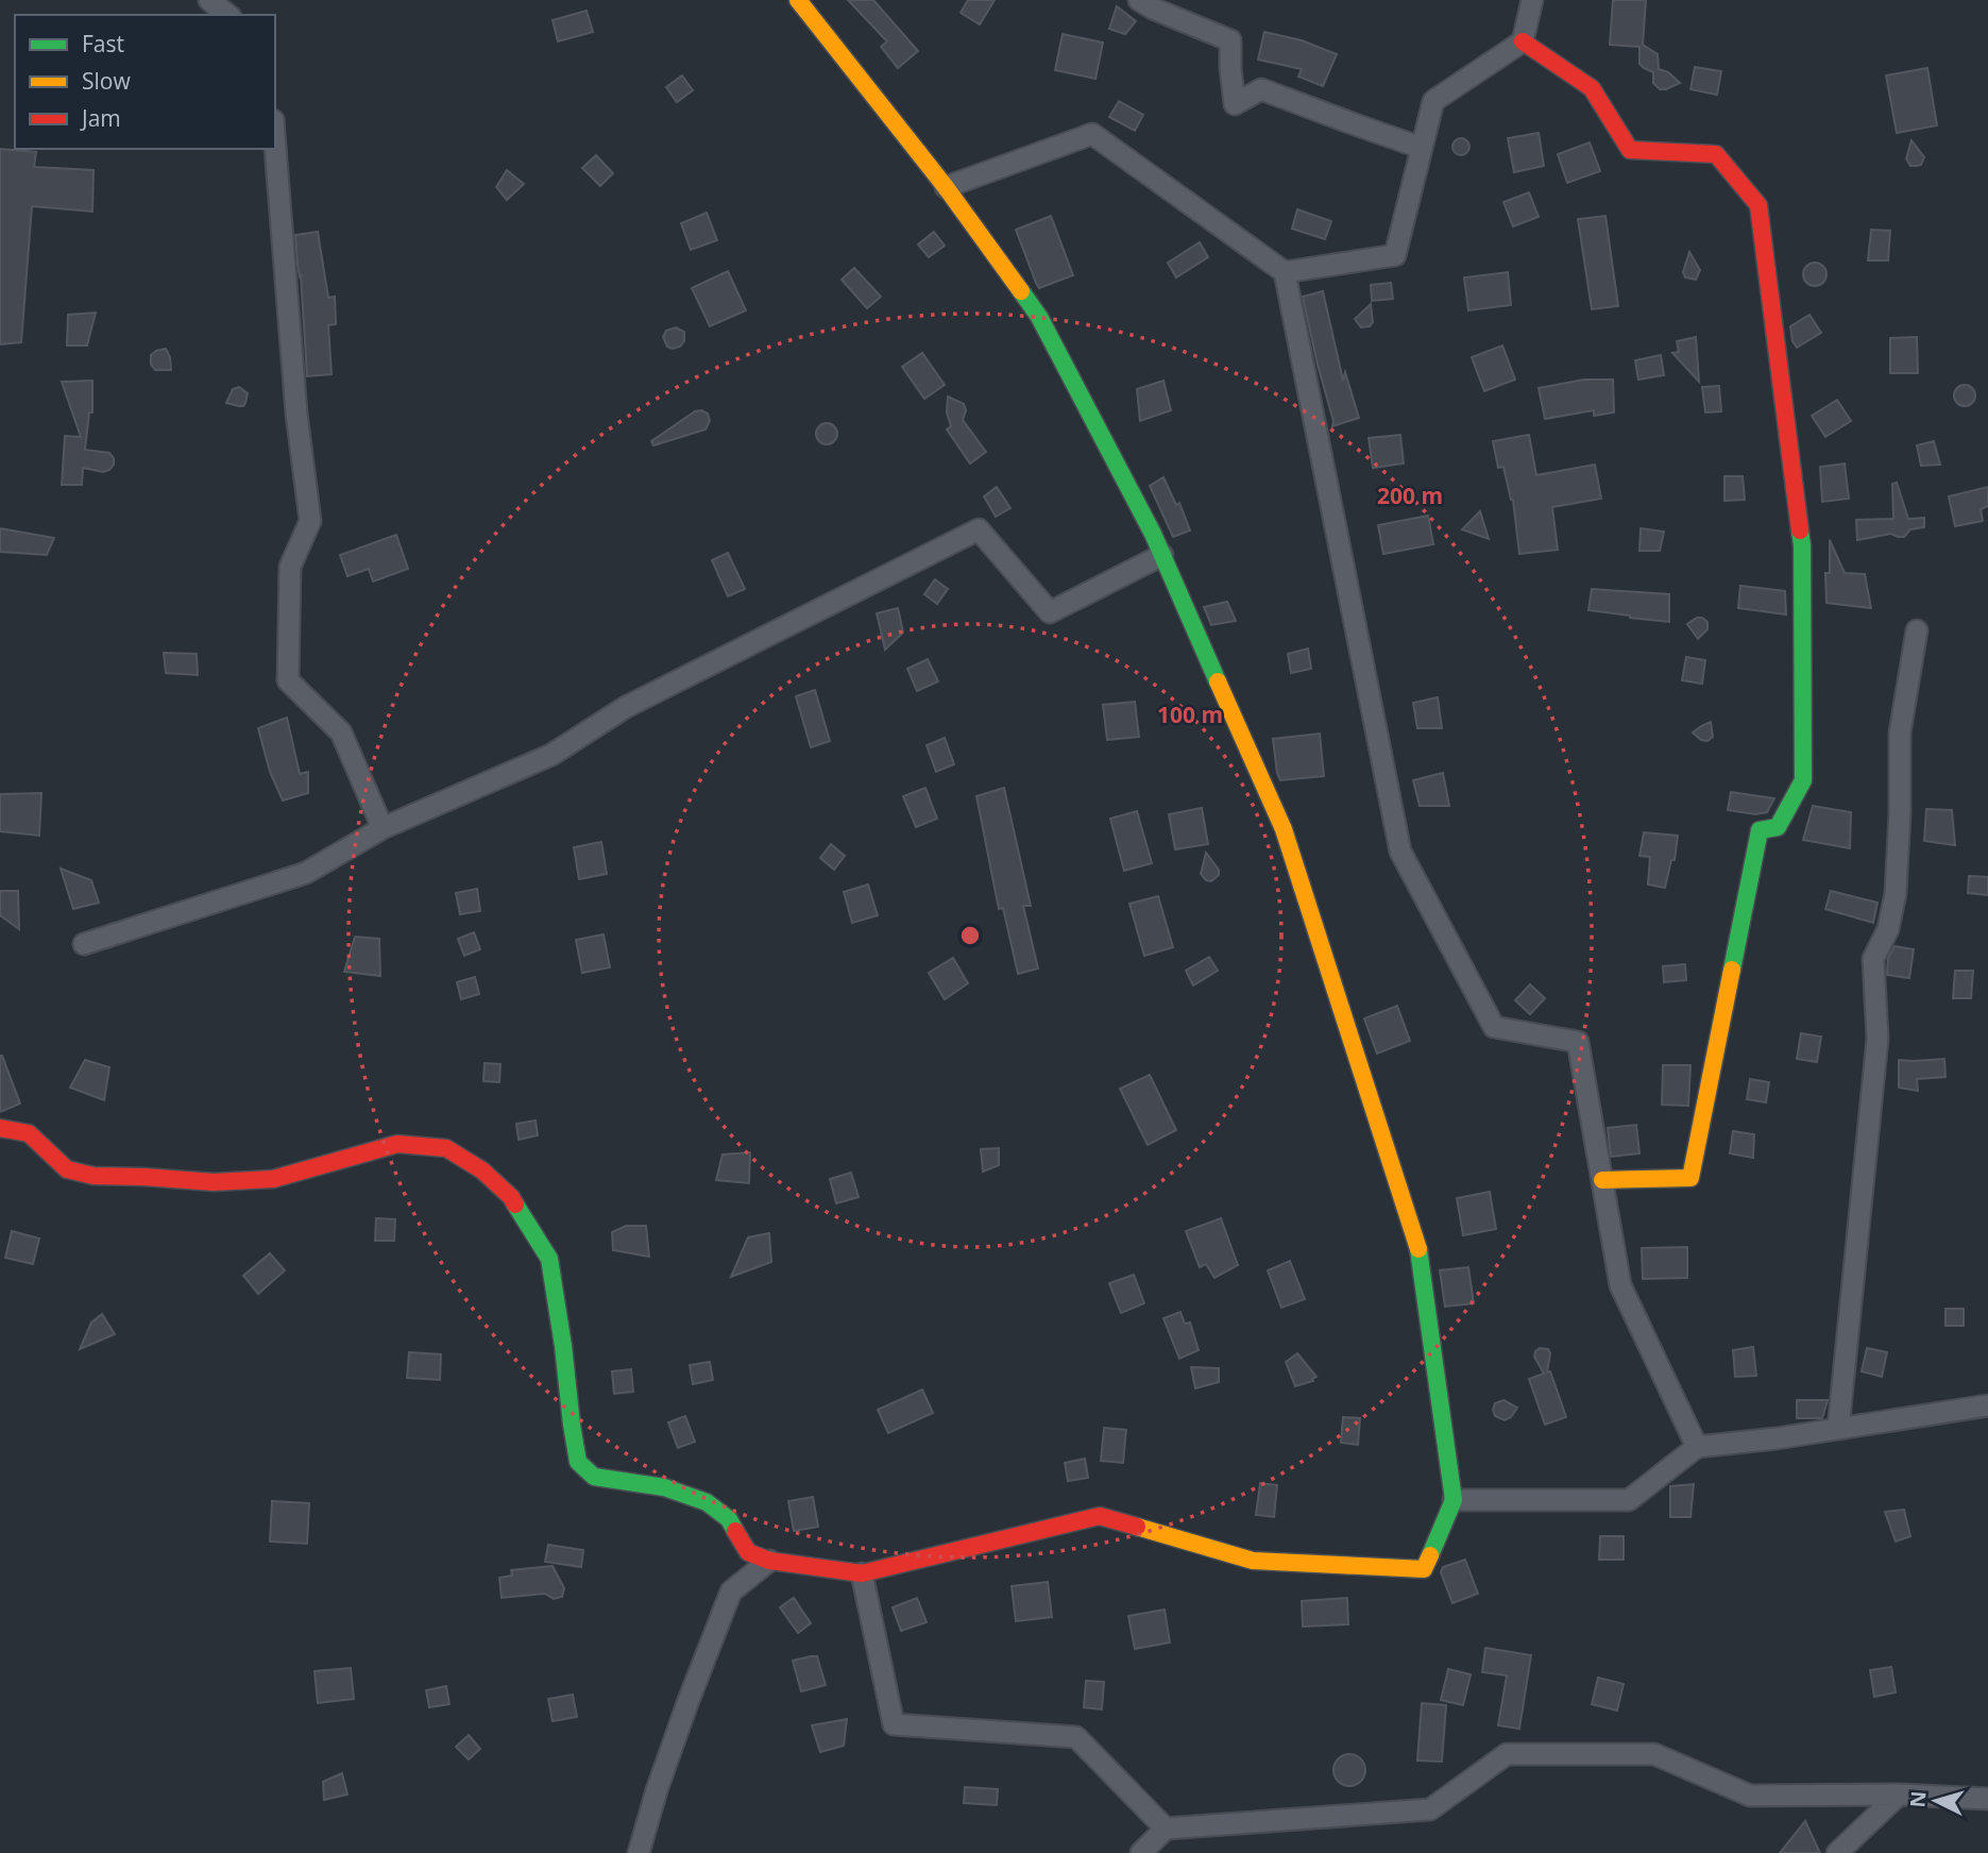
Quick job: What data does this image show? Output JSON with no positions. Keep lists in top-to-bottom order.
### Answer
{
  "legend": ["Fast", "Slow", "Jam"],
  "north": "left",
  "rings": ["200 m", "100 m"]
}
